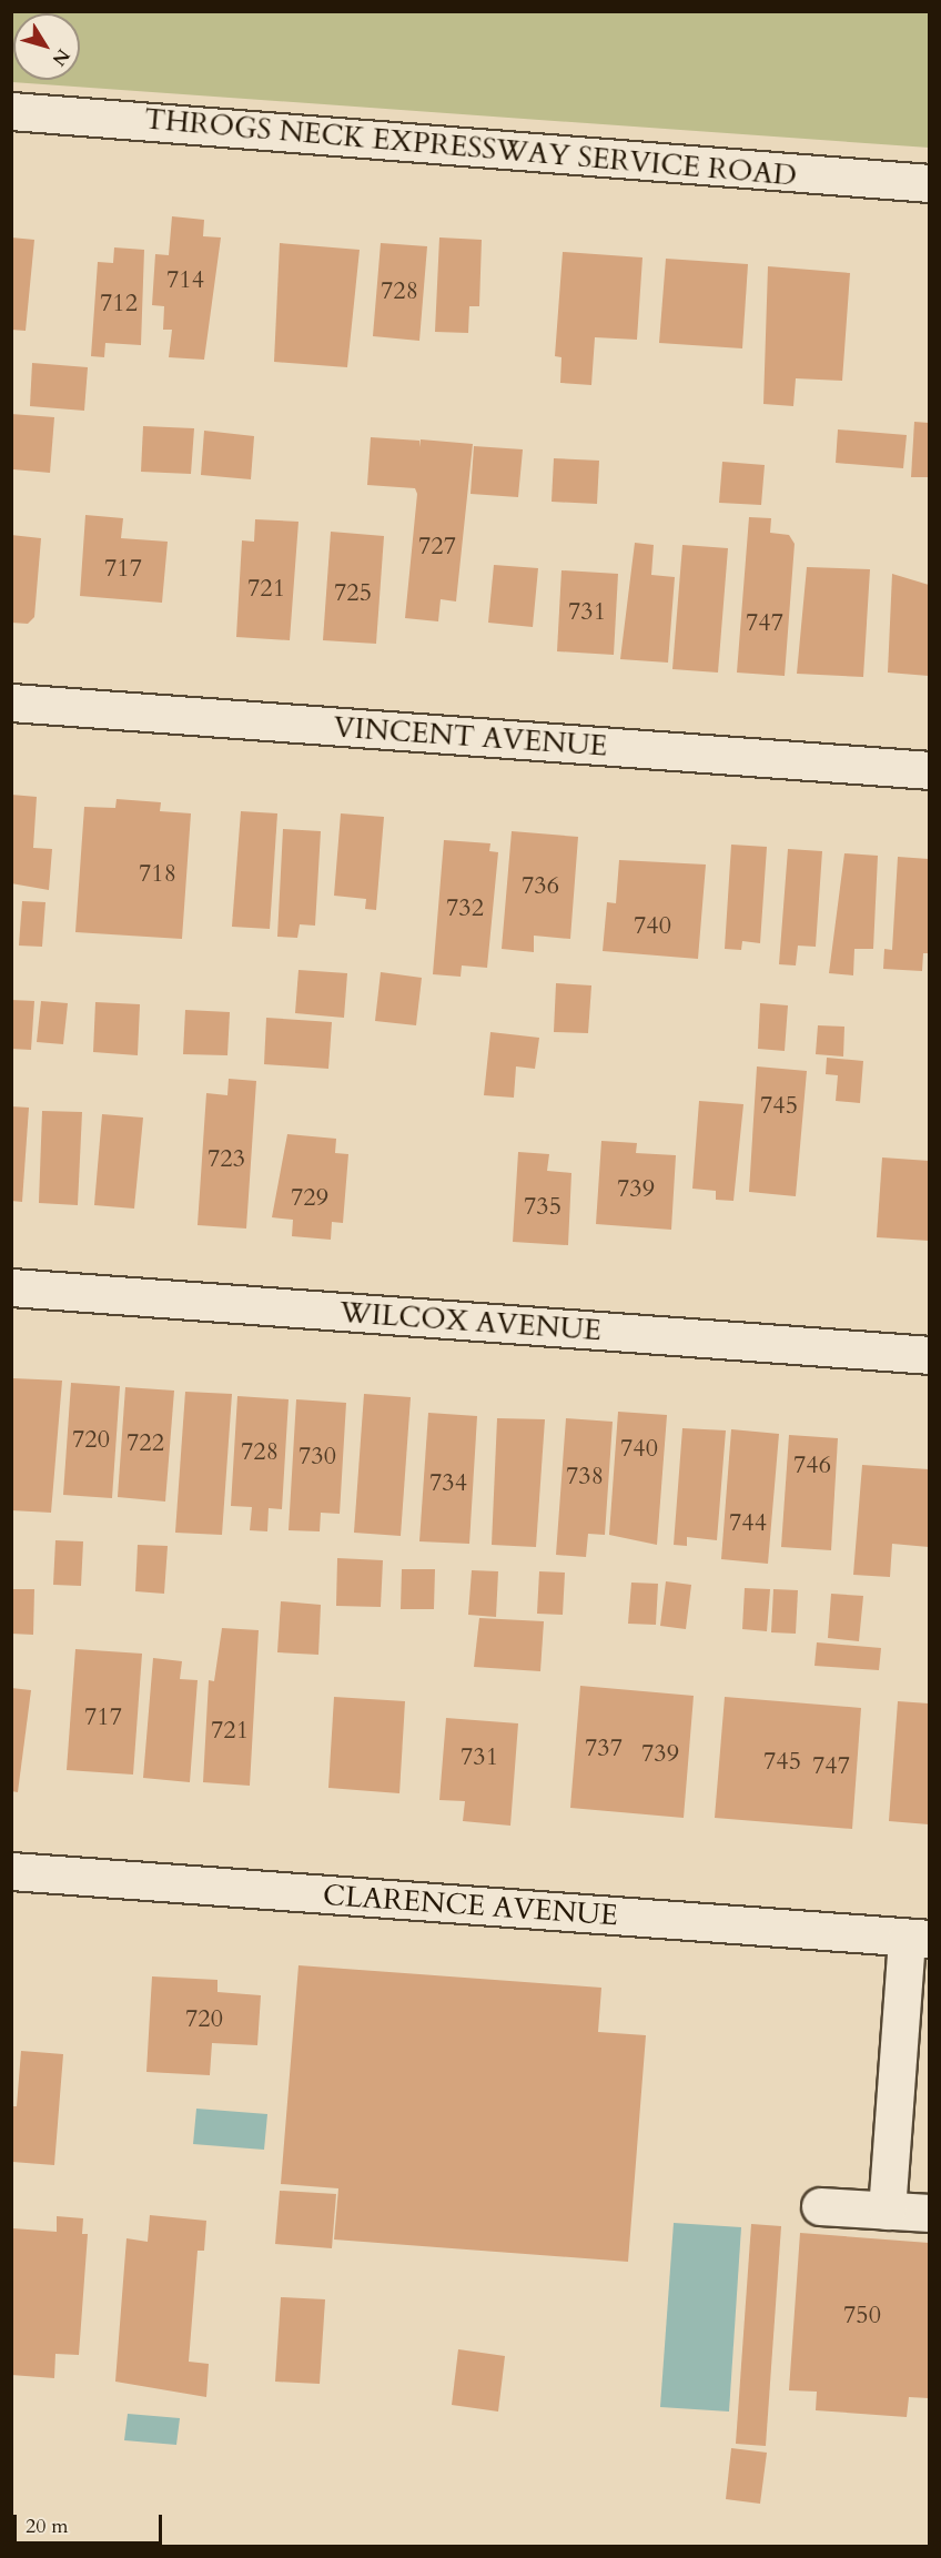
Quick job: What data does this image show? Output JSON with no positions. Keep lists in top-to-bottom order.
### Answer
{
  "streets": {
    "street": [
      "THROGS NECK EXPRESSWAY SERVICE ROAD",
      "VINCENT AVENUE",
      "WILCOX AVENUE",
      "CLARENCE AVENUE"
    ]
  },
  "house_numbers": [
    "714",
    "728",
    "712",
    "727",
    "717",
    "721",
    "725",
    "731",
    "747",
    "718",
    "736",
    "732",
    "740",
    "745",
    "723",
    "739",
    "729",
    "735",
    "720",
    "722",
    "740",
    "728",
    "730",
    "746",
    "738",
    "734",
    "744",
    "717",
    "721",
    "737",
    "739",
    "731",
    "745",
    "747",
    "720",
    "750"
  ],
  "scale_bar": "20 m",
  "north": "bottom right"
}
